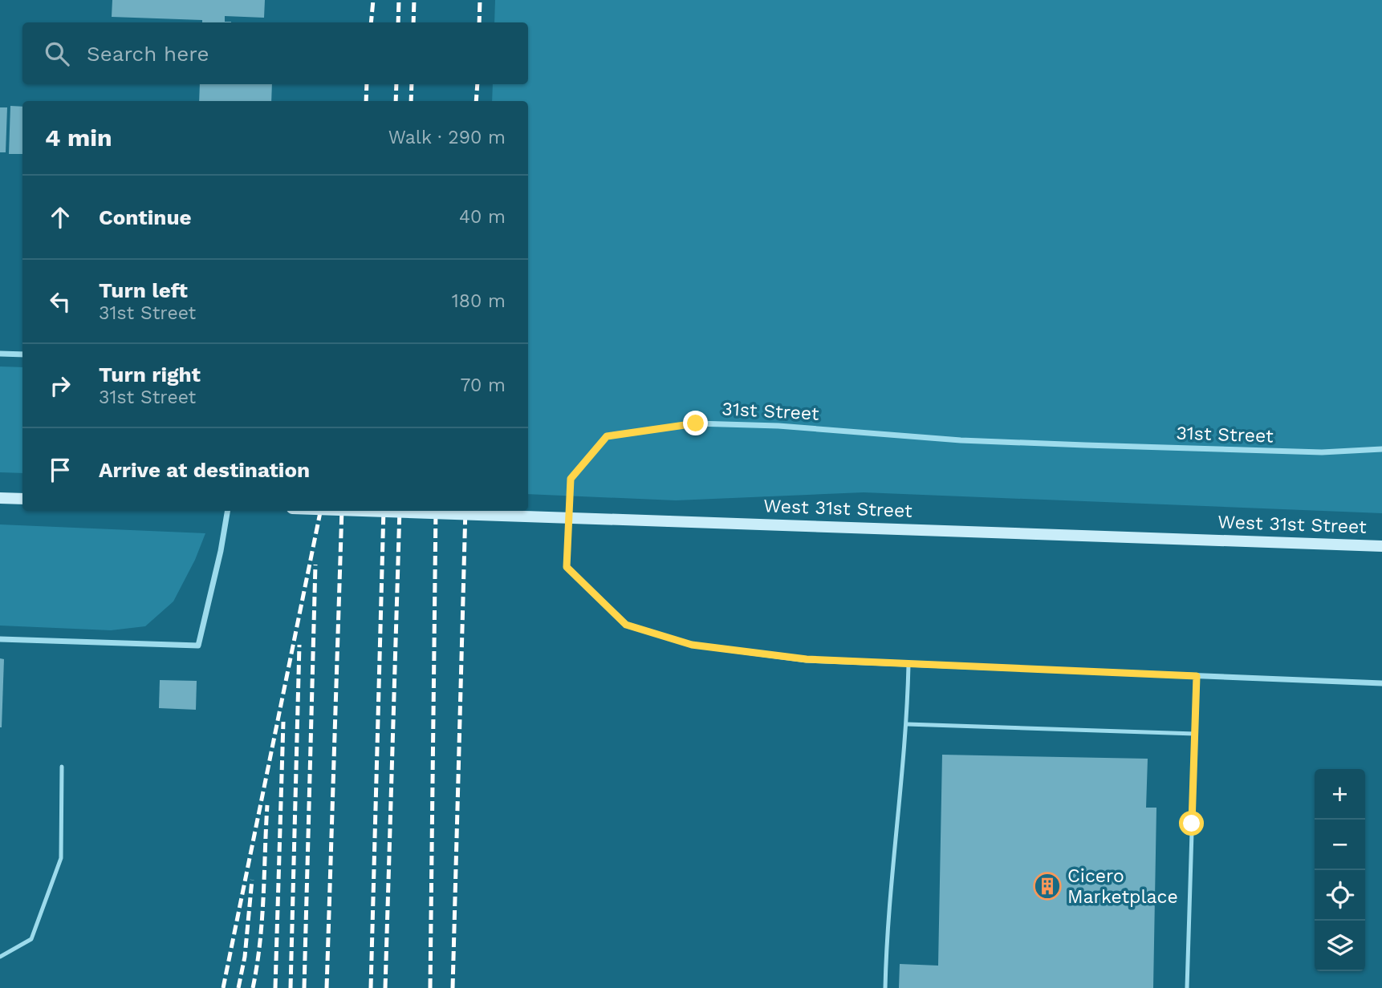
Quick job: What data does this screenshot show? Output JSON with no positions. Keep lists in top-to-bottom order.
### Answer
{
  "streets": {
    "main road": ["West 31st Street"],
    "street": ["31st Street"]
  },
  "places": {
    "building": ["Cicero Marketplace"]
  },
  "page": {
    "search": "Search here",
    "heading": ["4 min", "Walk · 290 m"],
    "list": [
      ["Continue", "40 m"],
      ["Turn left", "31st Street", "180 m"],
      ["Turn right", "31st Street", "70 m"],
      "Arrive at destination"
    ],
    "map_buttons": ["+", "−"]
  }
}
